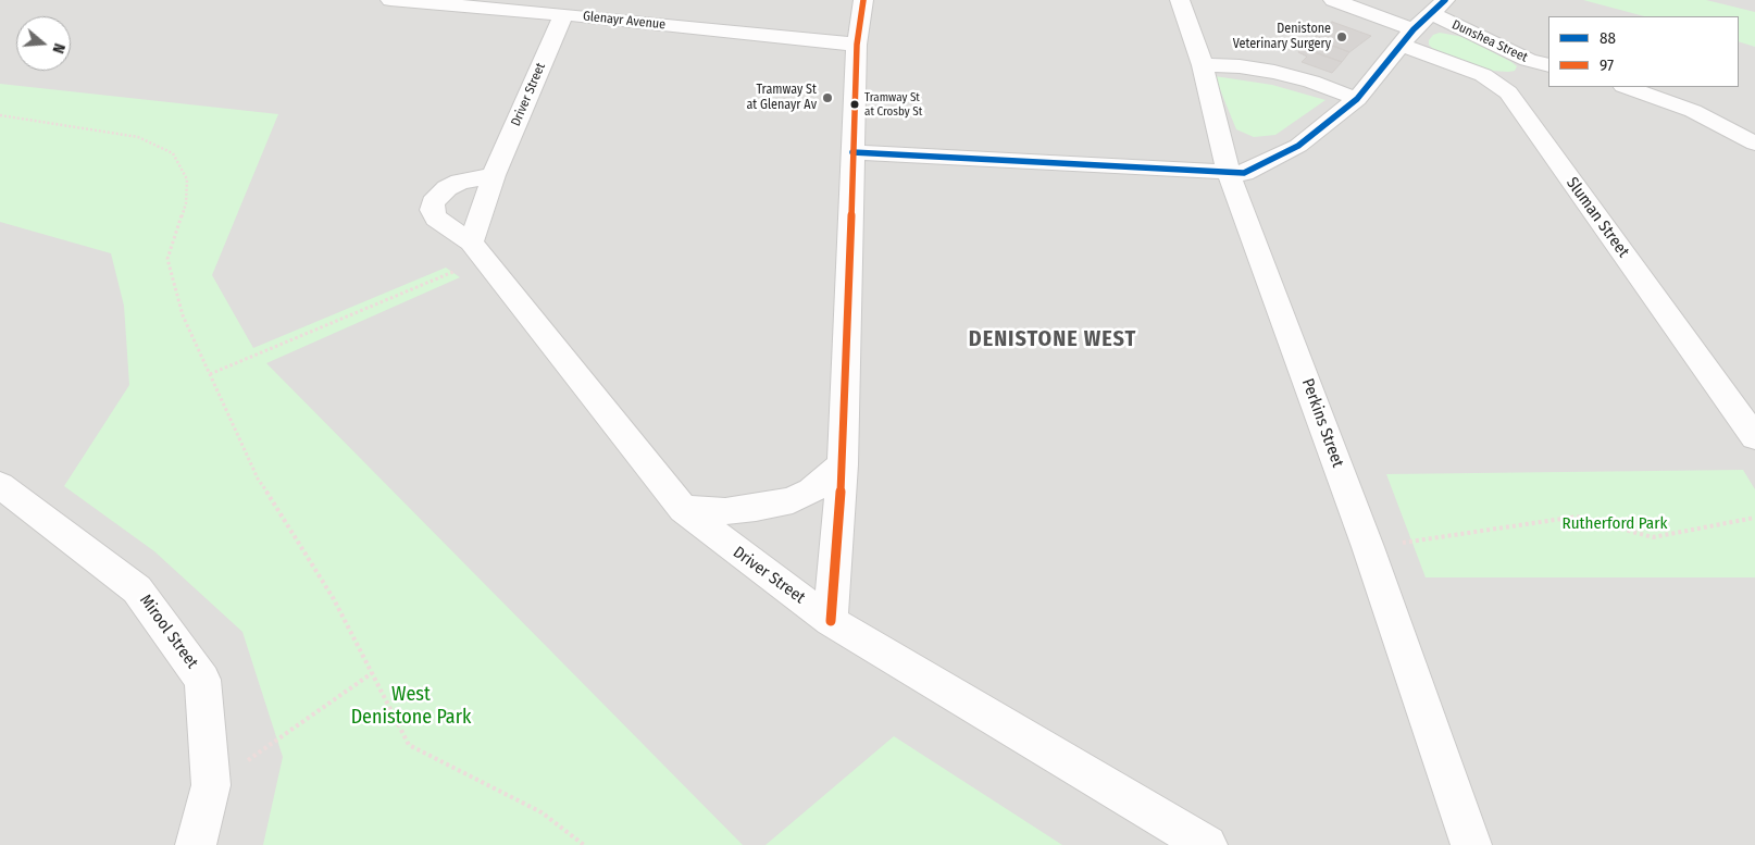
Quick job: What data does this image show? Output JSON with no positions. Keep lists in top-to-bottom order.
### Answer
{
  "streets": {
    "street": [
      "Glenayr Avenue",
      "Dunshea Street",
      "Driver Street",
      "Sluman Street",
      "Perkins Street",
      "Mirool Street"
    ]
  },
  "crossings": [
    ["Glenayr Avenue", "Driver Street"]
  ],
  "districts": ["DENISTONE WEST"],
  "parks": ["Rutherford Park", "West Denistone Park"],
  "places": ["Denistone Veterinary Surgery", "Tramway St at Glenayr Av", "Tramway St at Crosby St"],
  "lines": ["transit line 88", "transit line 97"],
  "legend": ["88", "97"],
  "north": "right"
}
